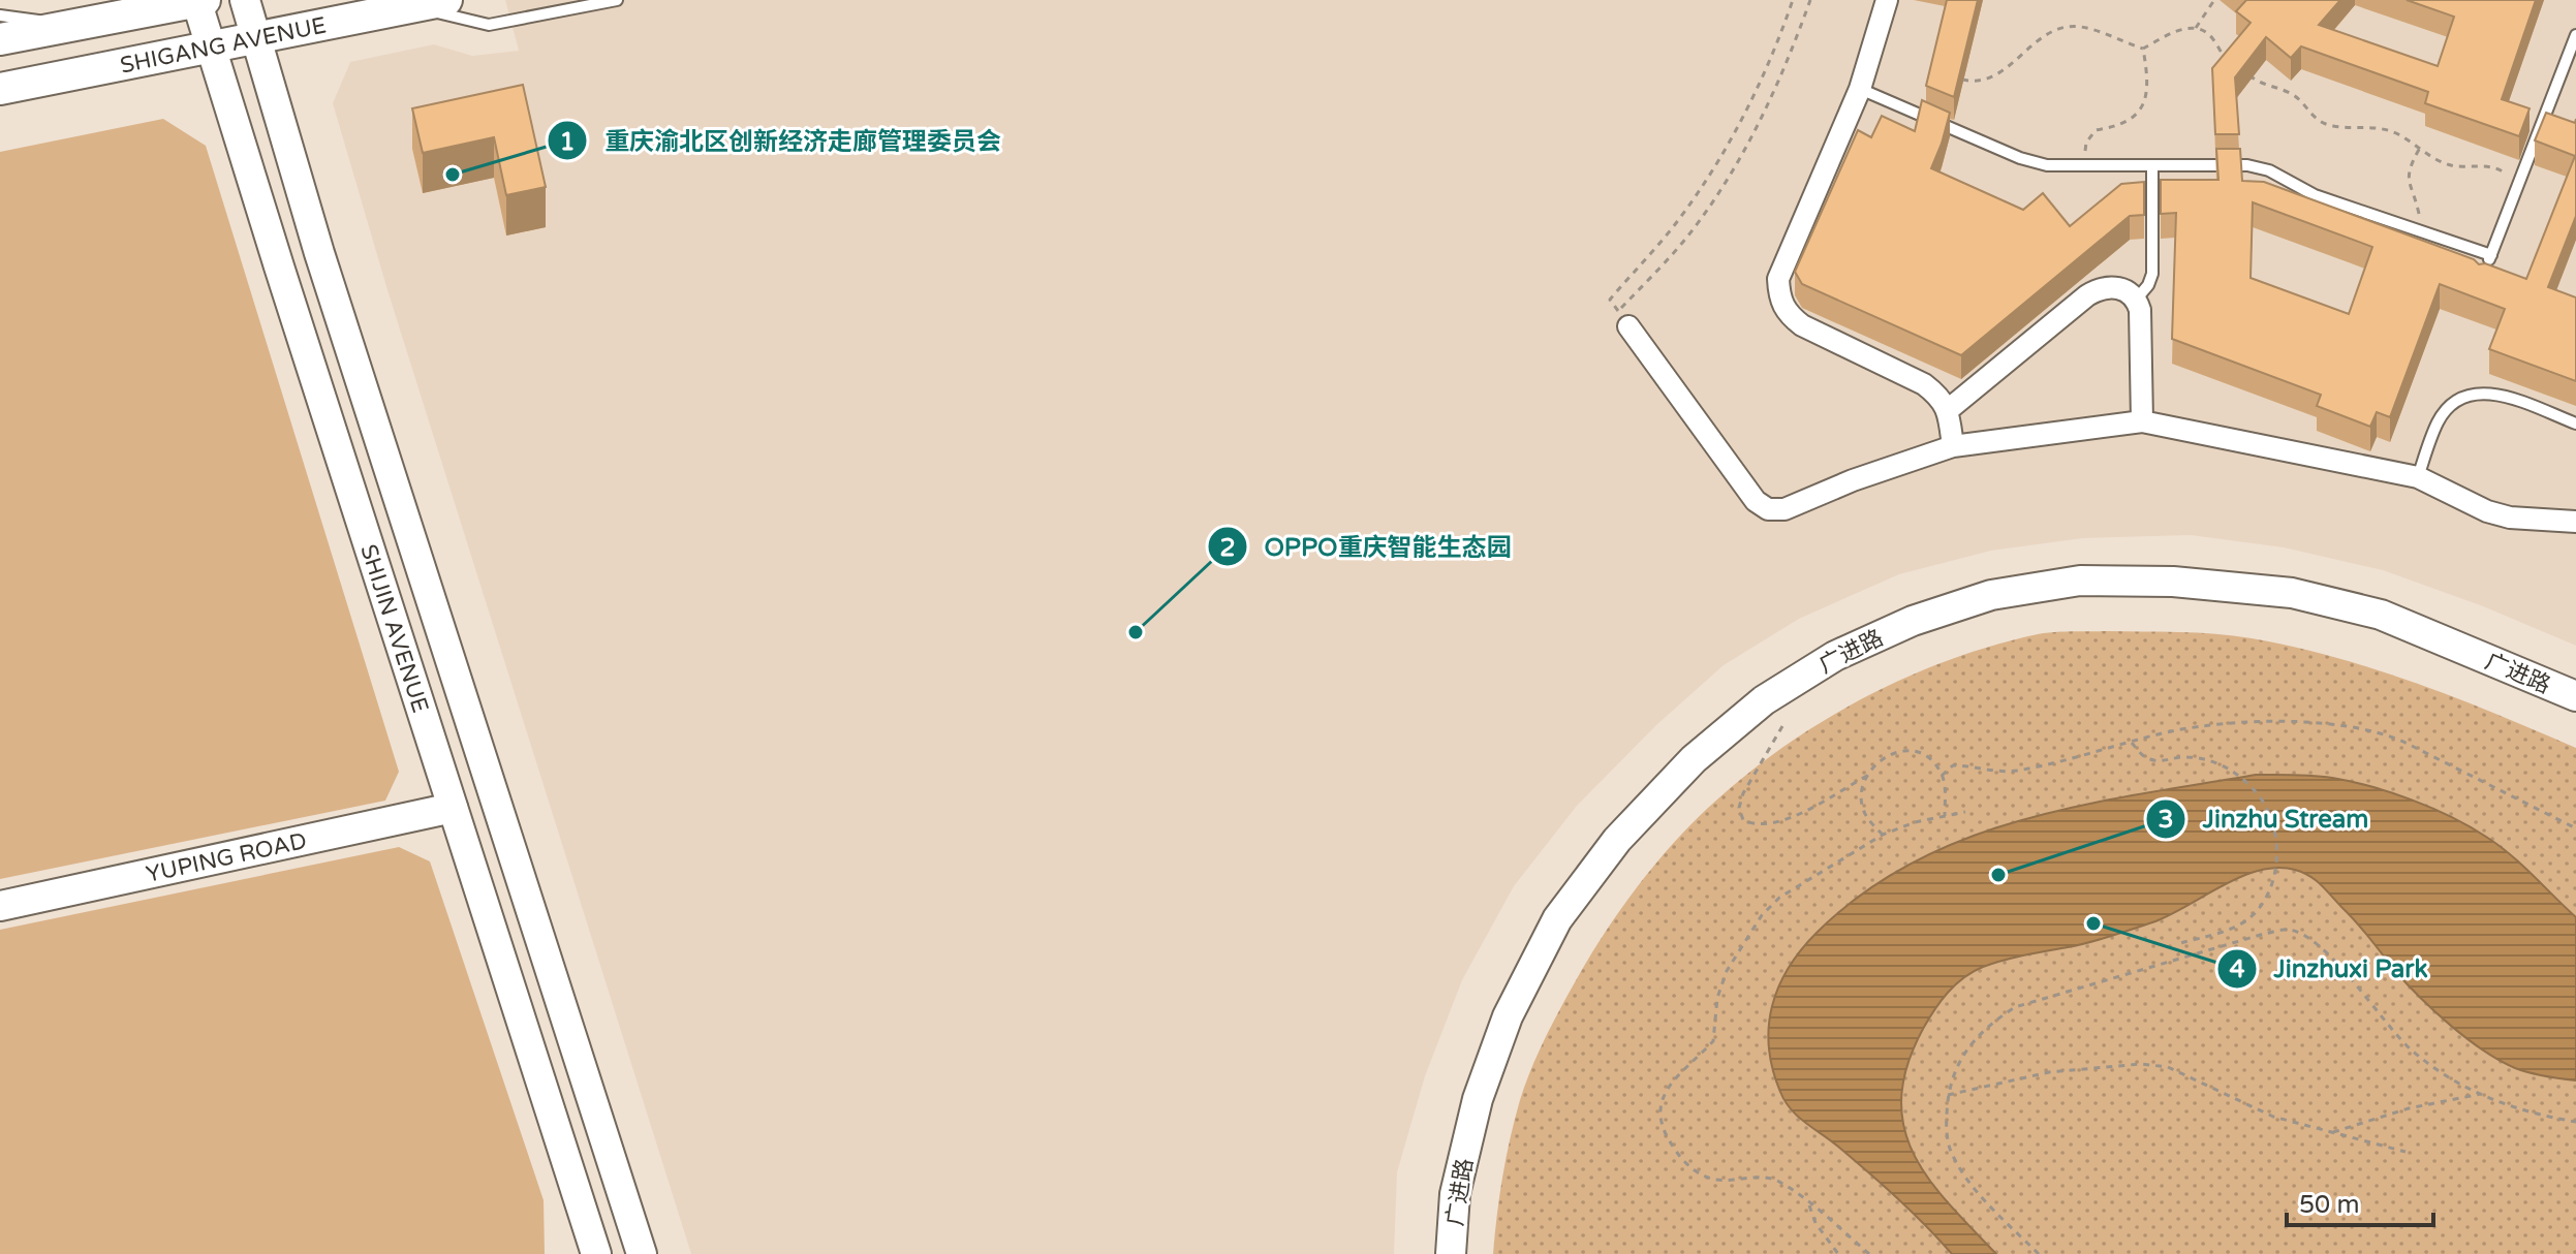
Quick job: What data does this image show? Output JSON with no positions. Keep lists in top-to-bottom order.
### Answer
{
  "streets": {
    "main road": [
      "SHIGANG AVENUE",
      "SHIJIN AVENUE",
      "广进路",
      "YUPING ROAD"
    ]
  },
  "crossings": [
    ["SHIGANG AVENUE", "SHIJIN AVENUE"],
    ["SHIJIN AVENUE", "YUPING ROAD"]
  ],
  "places": [
    "重庆渝北区创新经济走廊管理委员会",
    "OPPO重庆智能生态园",
    "Jinzhu Stream",
    "Jinzhuxi Park"
  ],
  "scale_bar": "50 m"
}
